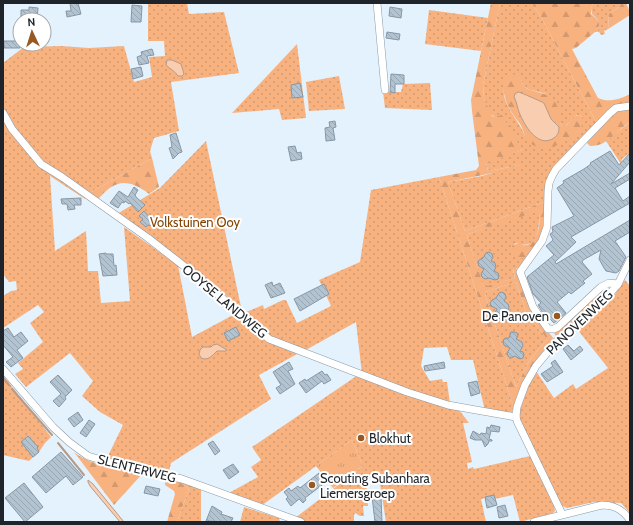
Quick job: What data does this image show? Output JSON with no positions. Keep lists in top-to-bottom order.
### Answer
{
  "streets": {
    "street": ["OOYSE LANDWEG", "PANOVENWEG", "SLENTERWEG"]
  },
  "crossings": [
    ["OOYSE LANDWEG", "PANOVENWEG"]
  ],
  "parks": ["Volkstuinen Ooy"],
  "places": ["De Panoven", "Blokhut", "Scouting Subanhara Liemersgroep"],
  "north": "top"
}
